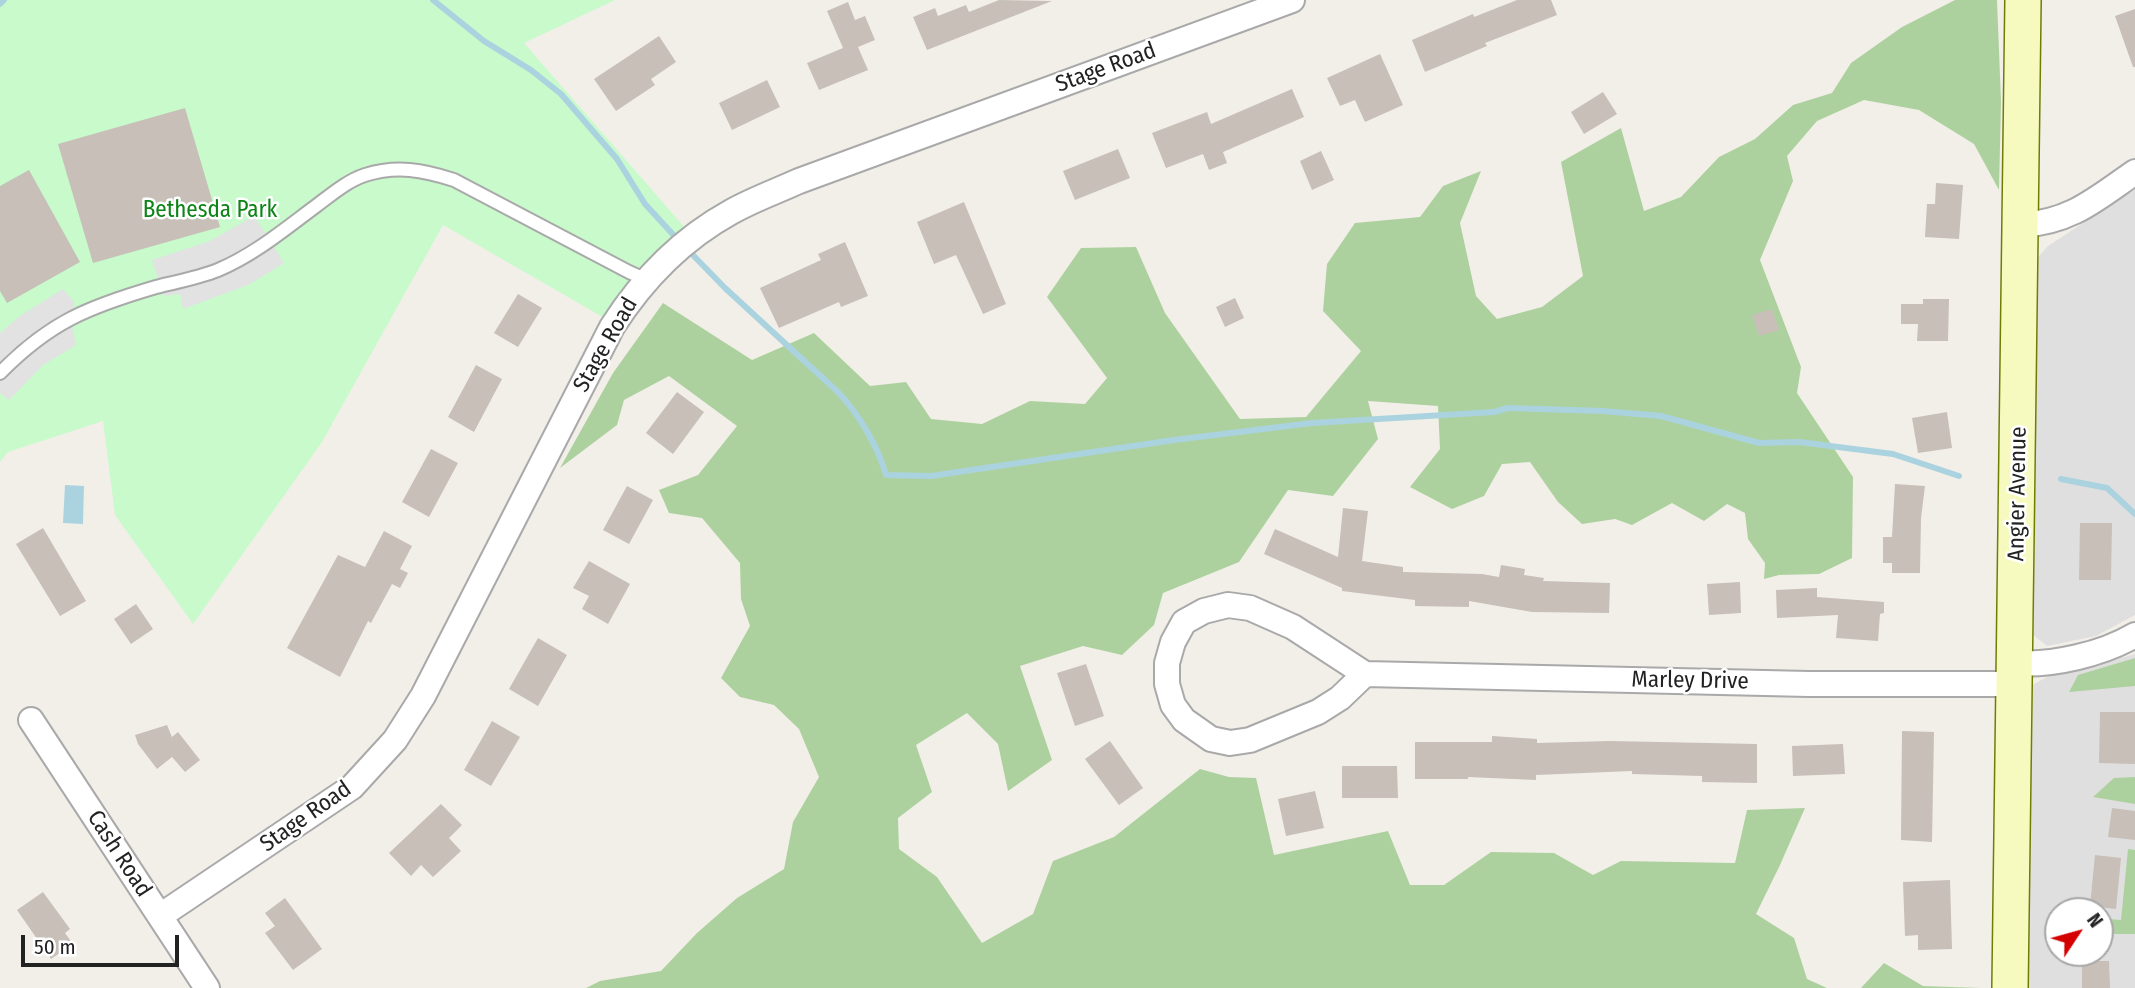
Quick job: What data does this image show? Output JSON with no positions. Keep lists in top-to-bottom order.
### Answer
{
  "streets": {
    "main road": ["Angier Avenue"],
    "street": ["Stage Road", "Marley Drive", "Cash Road"]
  },
  "crossings": [
    ["Stage Road", "Cash Road"],
    ["Angier Avenue", "Marley Drive"]
  ],
  "parks": ["Bethesda Park"],
  "scale_bar": "50 m",
  "north": "top right"
}
